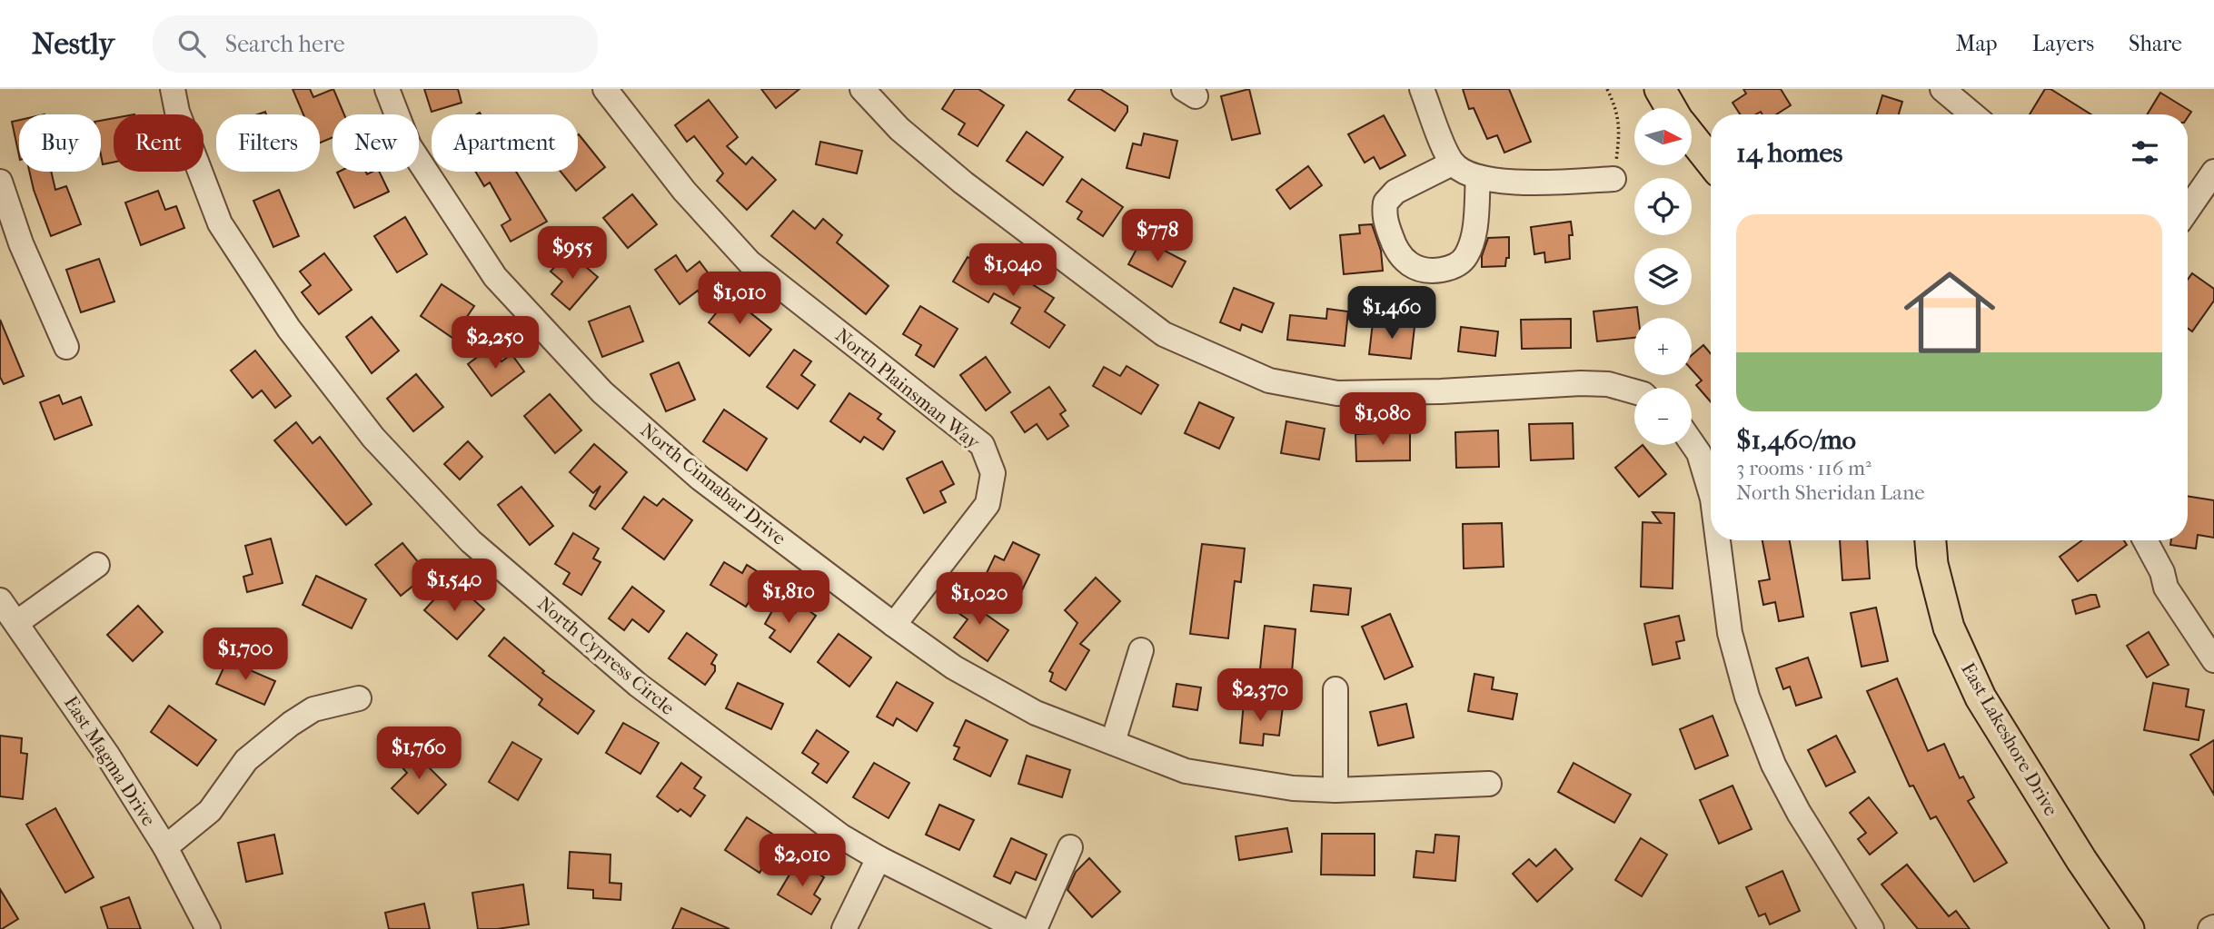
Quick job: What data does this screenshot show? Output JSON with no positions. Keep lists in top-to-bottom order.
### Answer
{
  "streets": {
    "main road": ["East Lakeshore Drive"],
    "street": [
      "North Plainsman Way",
      "North Cinnabar Drive",
      "North Cypress Circle",
      "East Magma Drive"
    ]
  },
  "crossings": [
    ["North Plainsman Way", "North Cinnabar Drive"]
  ],
  "north": "right",
  "page": {
    "header": "Nestly",
    "search": "Search here",
    "nav": ["Map", "Layers", "Share"],
    "map_buttons": ["+", "−"],
    "chip": [
      "Buy",
      "Rent",
      "Filters",
      "New",
      "Apartment"
    ],
    "heading": "14 homes",
    "list": [
      {
        "name": "$1,460/mo",
        "note": "3 rooms · 116 m² · North Sheridan Lane"
      }
    ],
    "price": [
      "$778",
      "$955",
      "$1,040",
      "$1,010",
      "$1,460",
      "$2,250",
      "$1,080",
      "$1,540",
      "$1,810",
      "$1,020",
      "$1,700",
      "$2,370",
      "$1,760",
      "$2,010"
    ]
  }
}
